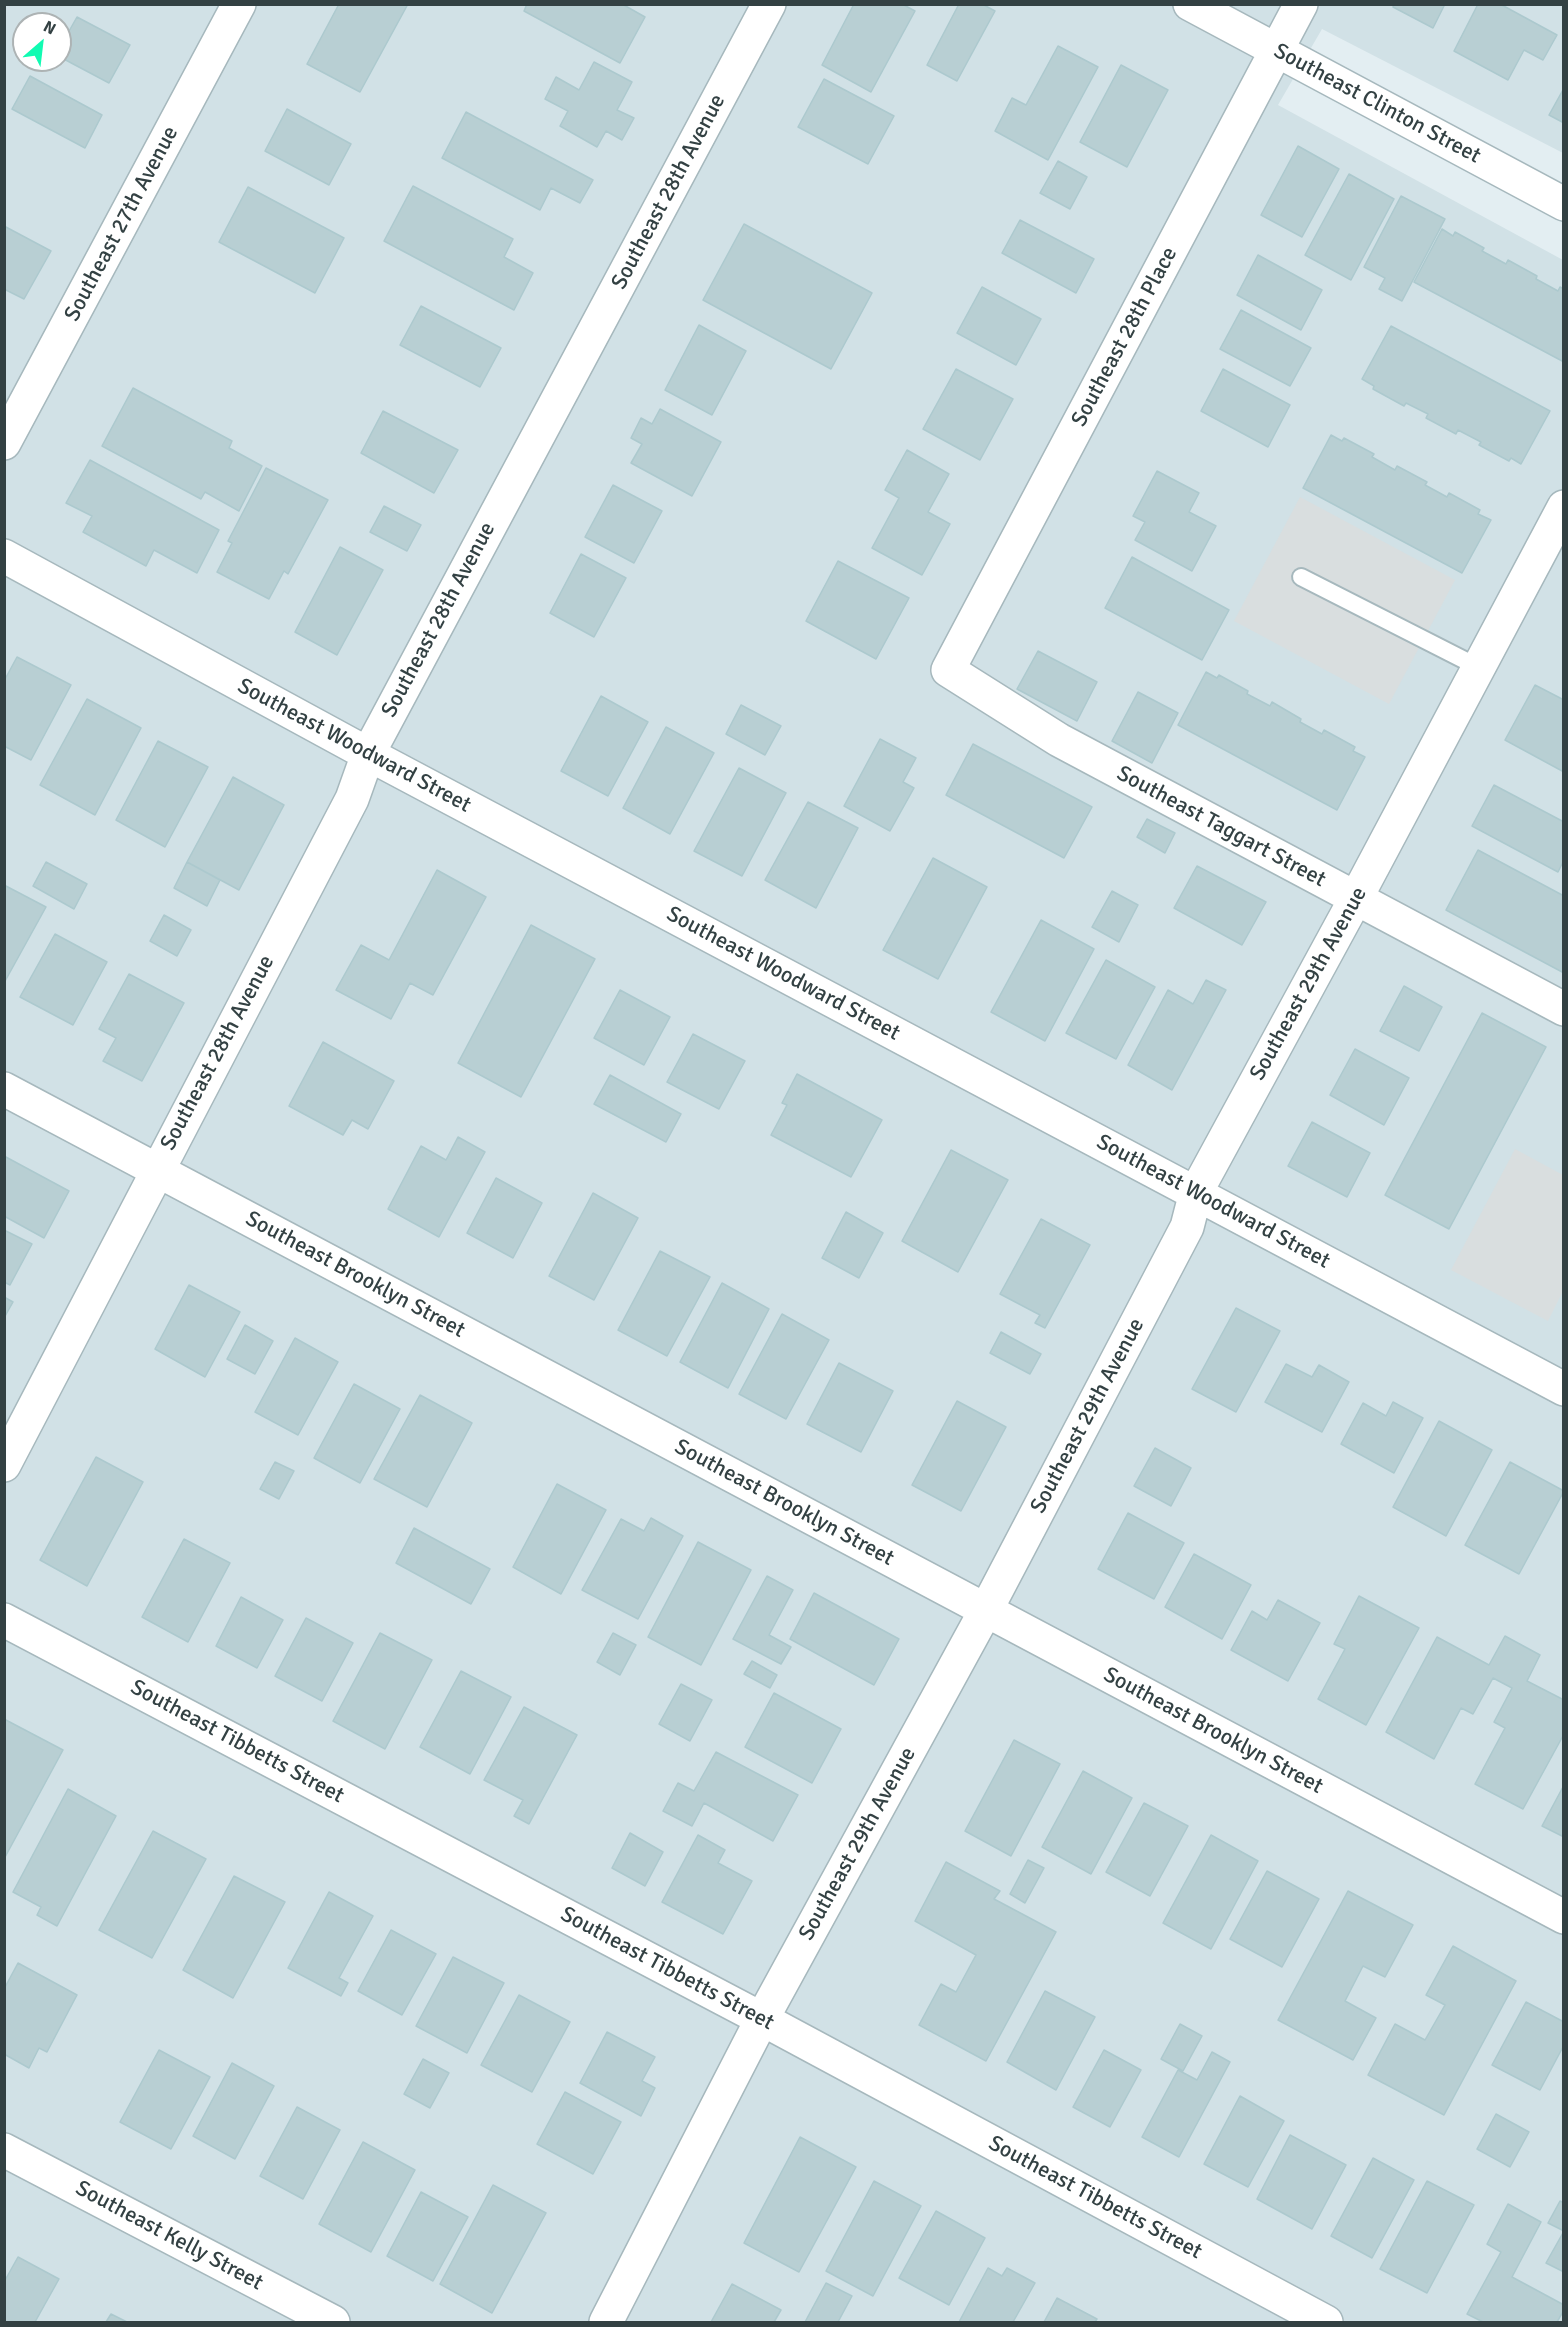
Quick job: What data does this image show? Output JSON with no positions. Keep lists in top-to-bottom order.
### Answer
{
  "streets": {
    "street": [
      "Southeast Clinton Street",
      "Southeast 28th Avenue",
      "Southeast 27th Avenue",
      "Southeast 28th Place",
      "Southeast Woodward Street",
      "Southeast Taggart Street",
      "Southeast 29th Avenue",
      "Southeast Brooklyn Street",
      "Southeast Tibbetts Street",
      "Southeast Kelly Street"
    ]
  },
  "crossings": [
    ["Southeast Clinton Street", "Southeast 28th Place"],
    ["Southeast 28th Avenue", "Southeast Woodward Street"],
    ["Southeast 28th Avenue", "Southeast Brooklyn Street"],
    ["Southeast 28th Place", "Southeast Taggart Street"],
    ["Southeast Woodward Street", "Southeast 29th Avenue"],
    ["Southeast Taggart Street", "Southeast 29th Avenue"],
    ["Southeast 29th Avenue", "Southeast Brooklyn Street"],
    ["Southeast 29th Avenue", "Southeast Tibbetts Street"]
  ],
  "north": "top right"
}
